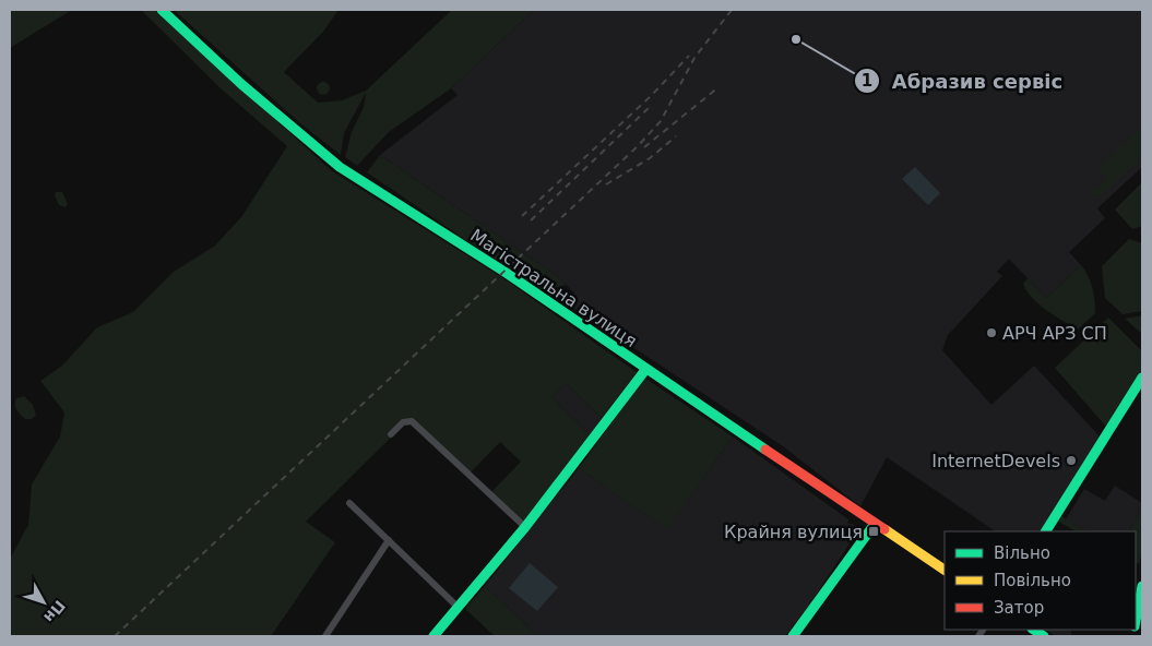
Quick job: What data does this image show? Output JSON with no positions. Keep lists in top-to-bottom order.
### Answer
{
  "streets": {
    "street": ["Магістральна вулиця"]
  },
  "places": {
    "other": ["Абразив сервіс", "АРЧ АРЗ СП", "InternetDevels"],
    "transit": ["Крайня вулиця"]
  },
  "legend": ["Вільно", "Повільно", "Затор"],
  "north": "bottom right"
}
